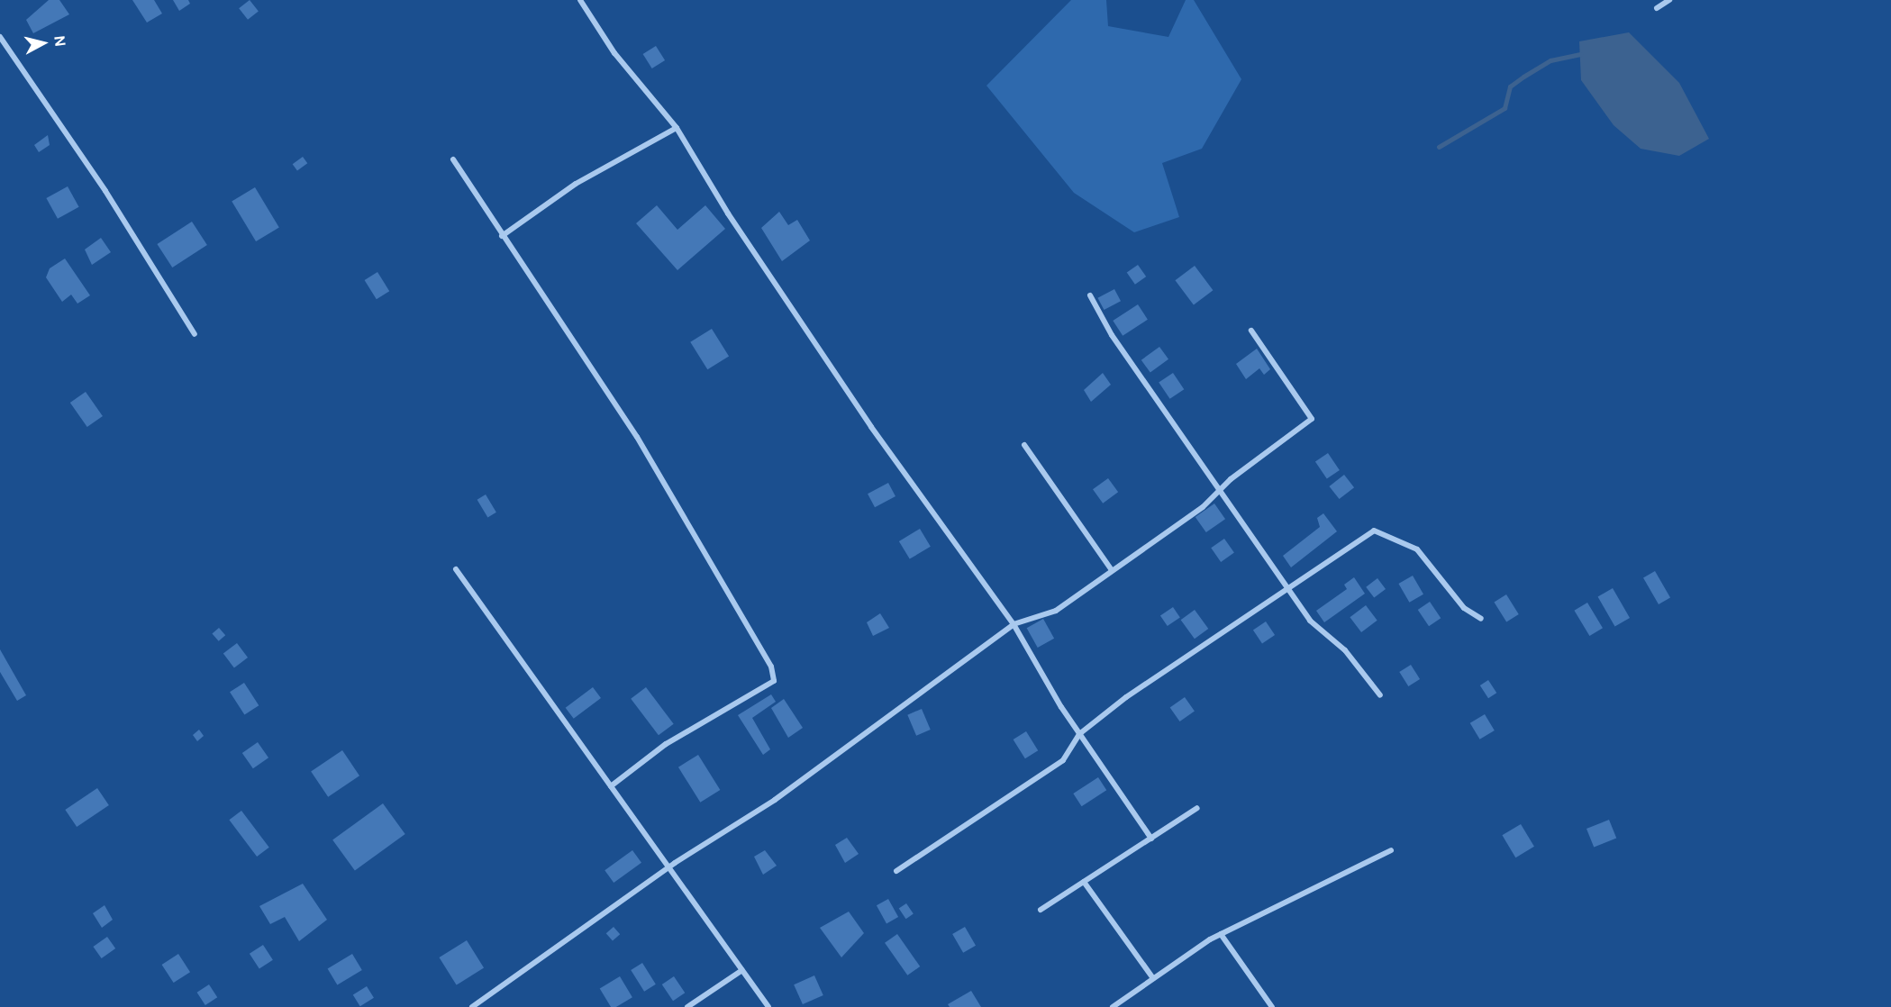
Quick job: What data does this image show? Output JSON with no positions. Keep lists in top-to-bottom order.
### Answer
{
  "north": "right"
}
